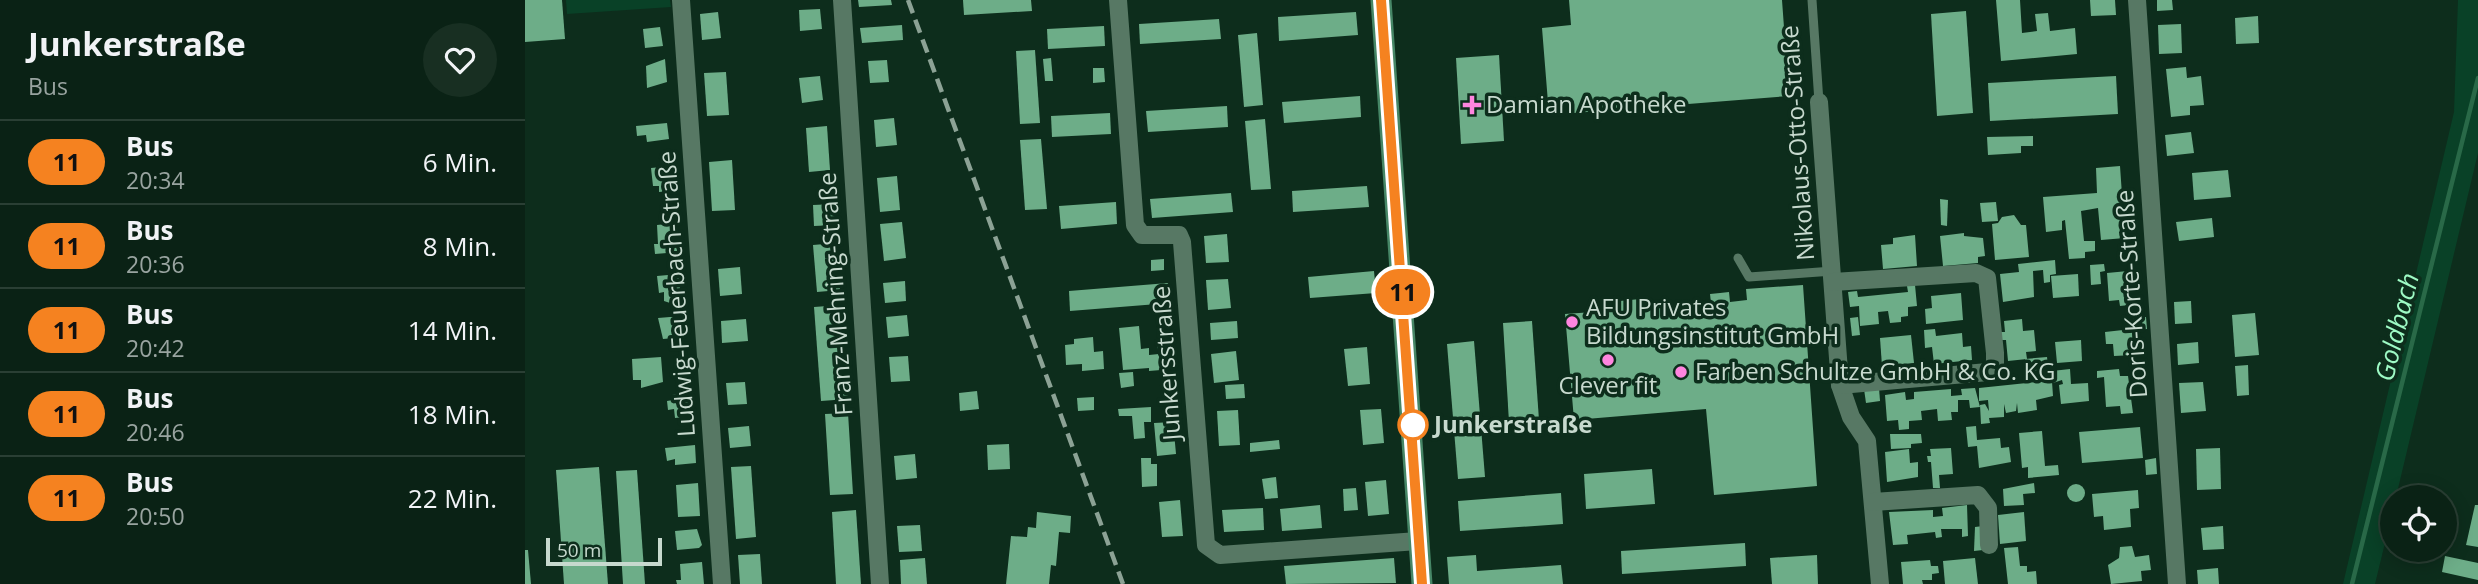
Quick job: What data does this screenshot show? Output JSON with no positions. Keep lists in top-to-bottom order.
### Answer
{
  "streets": {
    "street": [
      "Nikolaus-Otto-Straße",
      "Ludwig-Feuerbach-Straße",
      "Franz-Mehring-Straße",
      "Doris-Korte-Straße",
      "Junkersstraße"
    ]
  },
  "water": ["Goldbach"],
  "places": {
    "health": ["Damian Apotheke"],
    "other": [
      "AFU Privates Bildungsinstitut GmbH",
      "Clever fit",
      "Farben Schultze GmbH & Co. KG",
      "Junkerstraße"
    ]
  },
  "lines": ["bus line 11"],
  "scale_bar": "50 m",
  "page": {
    "heading": ["Junkerstraße", "Bus"],
    "on_map": "11",
    "list": [
      {
        "mark": "11",
        "name": "Bus",
        "note": "20:34",
        "value": "6 Min."
      },
      {
        "mark": "11",
        "name": "Bus",
        "note": "20:36",
        "value": "8 Min."
      },
      {
        "mark": "11",
        "name": "Bus",
        "note": "20:42",
        "value": "14 Min."
      },
      {
        "mark": "11",
        "name": "Bus",
        "note": "20:46",
        "value": "18 Min."
      },
      {
        "mark": "11",
        "name": "Bus",
        "note": "20:50",
        "value": "22 Min."
      }
    ],
    "scale": "50 m"
  }
}
